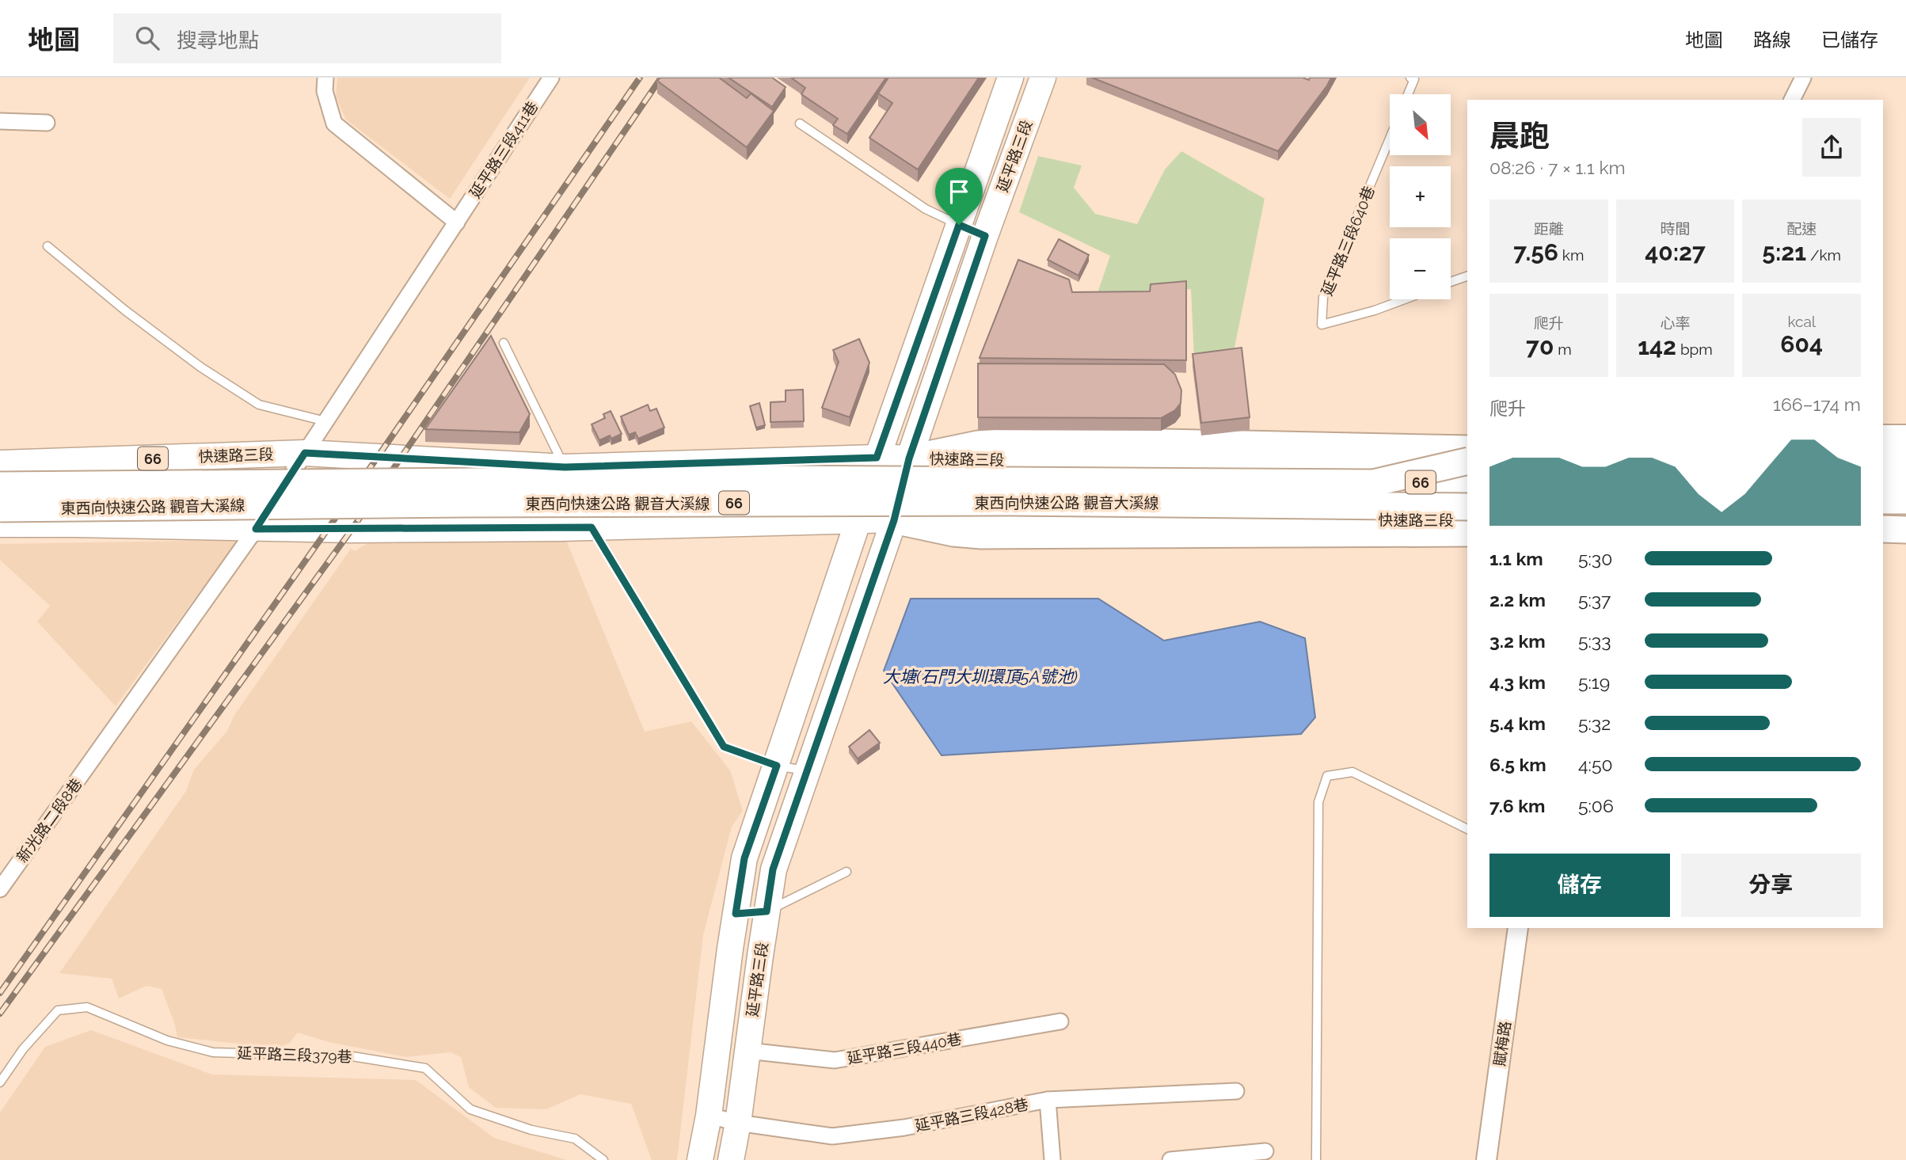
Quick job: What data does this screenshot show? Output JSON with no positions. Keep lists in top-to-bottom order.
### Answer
{
  "streets": {
    "highway": ["66", "東西向快速公路 觀音大溪線"],
    "main road": ["延平路三段", "快速路三段"],
    "street": [
      "延平路三段411巷",
      "新光路二段8巷",
      "賦梅路",
      "延平路三段440巷",
      "延平路三段428巷"
    ],
    "lane": ["延平路三段640巷", "延平路三段379巷"]
  },
  "crossings": [
    ["延平路三段411巷", "快速路三段"],
    ["延平路三段411巷", "新光路二段8巷"],
    ["延平路三段", "快速路三段"],
    ["延平路三段", "延平路三段440巷"],
    ["延平路三段", "延平路三段428巷"],
    ["快速路三段", "新光路二段8巷"]
  ],
  "water": ["大塘(石門大圳環頂5A號池)"],
  "north": "bottom right",
  "page": {
    "header": "地圖",
    "search": "搜尋地點",
    "nav": ["地圖", "路線", "已儲存"],
    "map_buttons": ["+", "−"],
    "heading": ["晨跑", "08:26 · 7 × 1.1 km"],
    "stats": [
      ["距離", "7.56 km"],
      ["時間", "40:27"],
      ["配速", "5:21 /km"],
      ["爬升", "70 m"],
      ["心率", "142 bpm"],
      ["kcal", "604"]
    ],
    "chart": ["爬升", "166–174 m"],
    "list": [
      {
        "name": "1.1 km",
        "note": "5:30"
      },
      {
        "name": "2.2 km",
        "note": "5:37"
      },
      {
        "name": "3.2 km",
        "note": "5:33"
      },
      {
        "name": "4.3 km",
        "note": "5:19"
      },
      {
        "name": "5.4 km",
        "note": "5:32"
      },
      {
        "name": "6.5 km",
        "note": "4:50"
      },
      {
        "name": "7.6 km",
        "note": "5:06"
      }
    ],
    "buttons": ["儲存", "分享"]
  }
}
